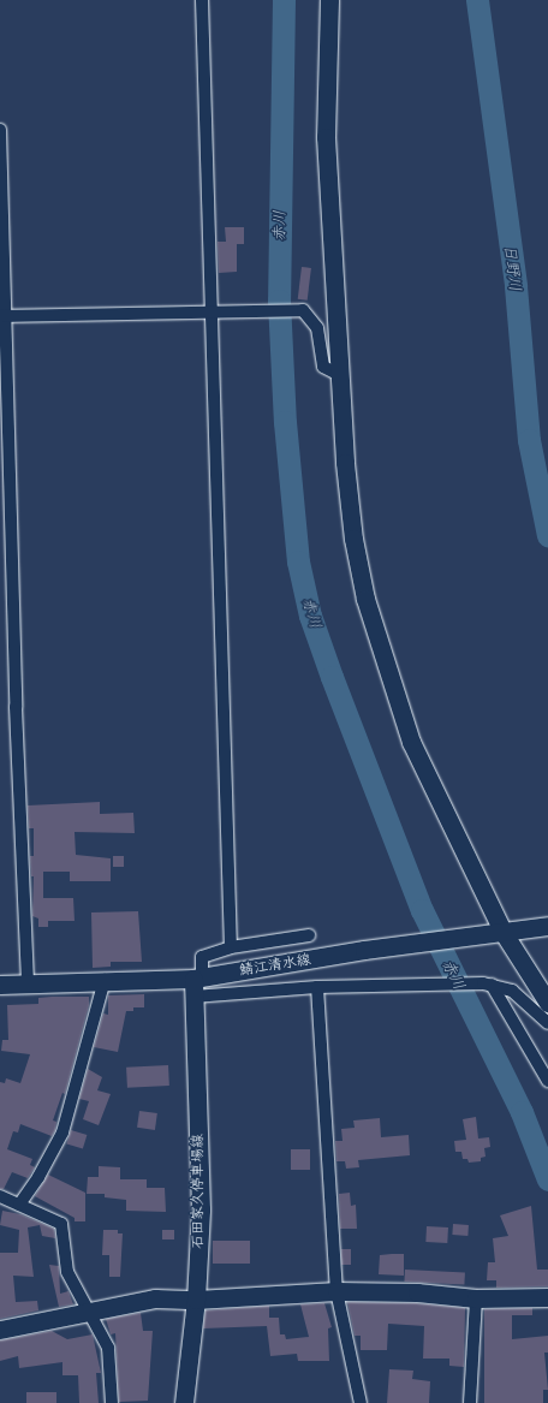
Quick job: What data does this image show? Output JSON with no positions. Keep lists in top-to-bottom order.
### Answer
{
  "streets": {
    "street": ["鯖江清水線", "石田家久停車場線"]
  },
  "crossings": [
    ["鯖江清水線", "石田家久停車場線"]
  ],
  "water": ["赤川", "日野川"]
}
